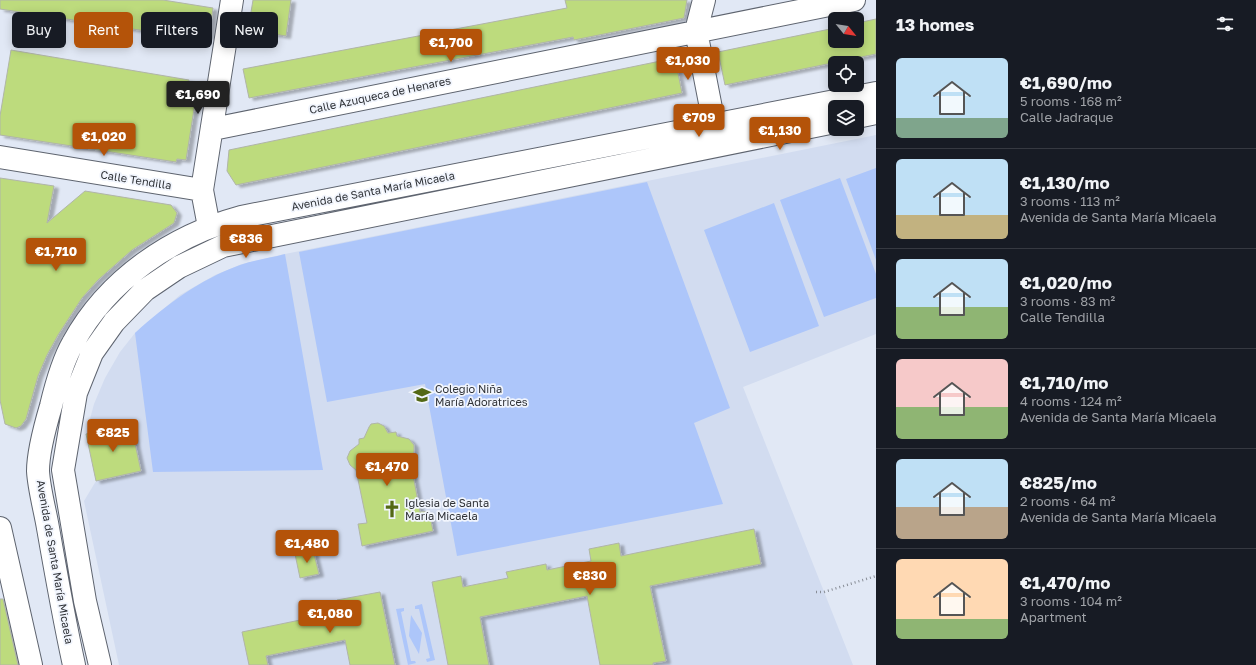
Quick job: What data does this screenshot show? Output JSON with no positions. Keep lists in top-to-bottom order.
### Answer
{
  "streets": {
    "street": ["Calle Azuqueca de Henares", "Calle Tendilla", "Avenida de Santa María Micaela"]
  },
  "places": {
    "school or university": ["Colegio Niña María Adoratrices"],
    "church": ["Iglesia de Santa María Micaela"]
  },
  "north": "bottom right",
  "page": {
    "heading": "13 homes",
    "chip": [
      "Buy",
      "Rent",
      "Filters",
      "New"
    ],
    "price": [
      "€1,700",
      "€1,030",
      "€1,690",
      "€709",
      "€1,130",
      "€1,020",
      "€836",
      "€1,710",
      "€825",
      "€1,470",
      "€1,480",
      "€830",
      "€1,080"
    ],
    "list": [
      {
        "name": "€1,690/mo",
        "note": "5 rooms · 168 m² · Calle Jadraque"
      },
      {
        "name": "€1,130/mo",
        "note": "3 rooms · 113 m² · Avenida de Santa María Micaela"
      },
      {
        "name": "€1,020/mo",
        "note": "3 rooms · 83 m² · Calle Tendilla"
      },
      {
        "name": "€1,710/mo",
        "note": "4 rooms · 124 m² · Avenida de Santa María Micaela"
      },
      {
        "name": "€825/mo",
        "note": "2 rooms · 64 m² · Avenida de Santa María Micaela"
      },
      {
        "name": "€1,470/mo",
        "note": "3 rooms · 104 m² · Apartment"
      }
    ]
  }
}
